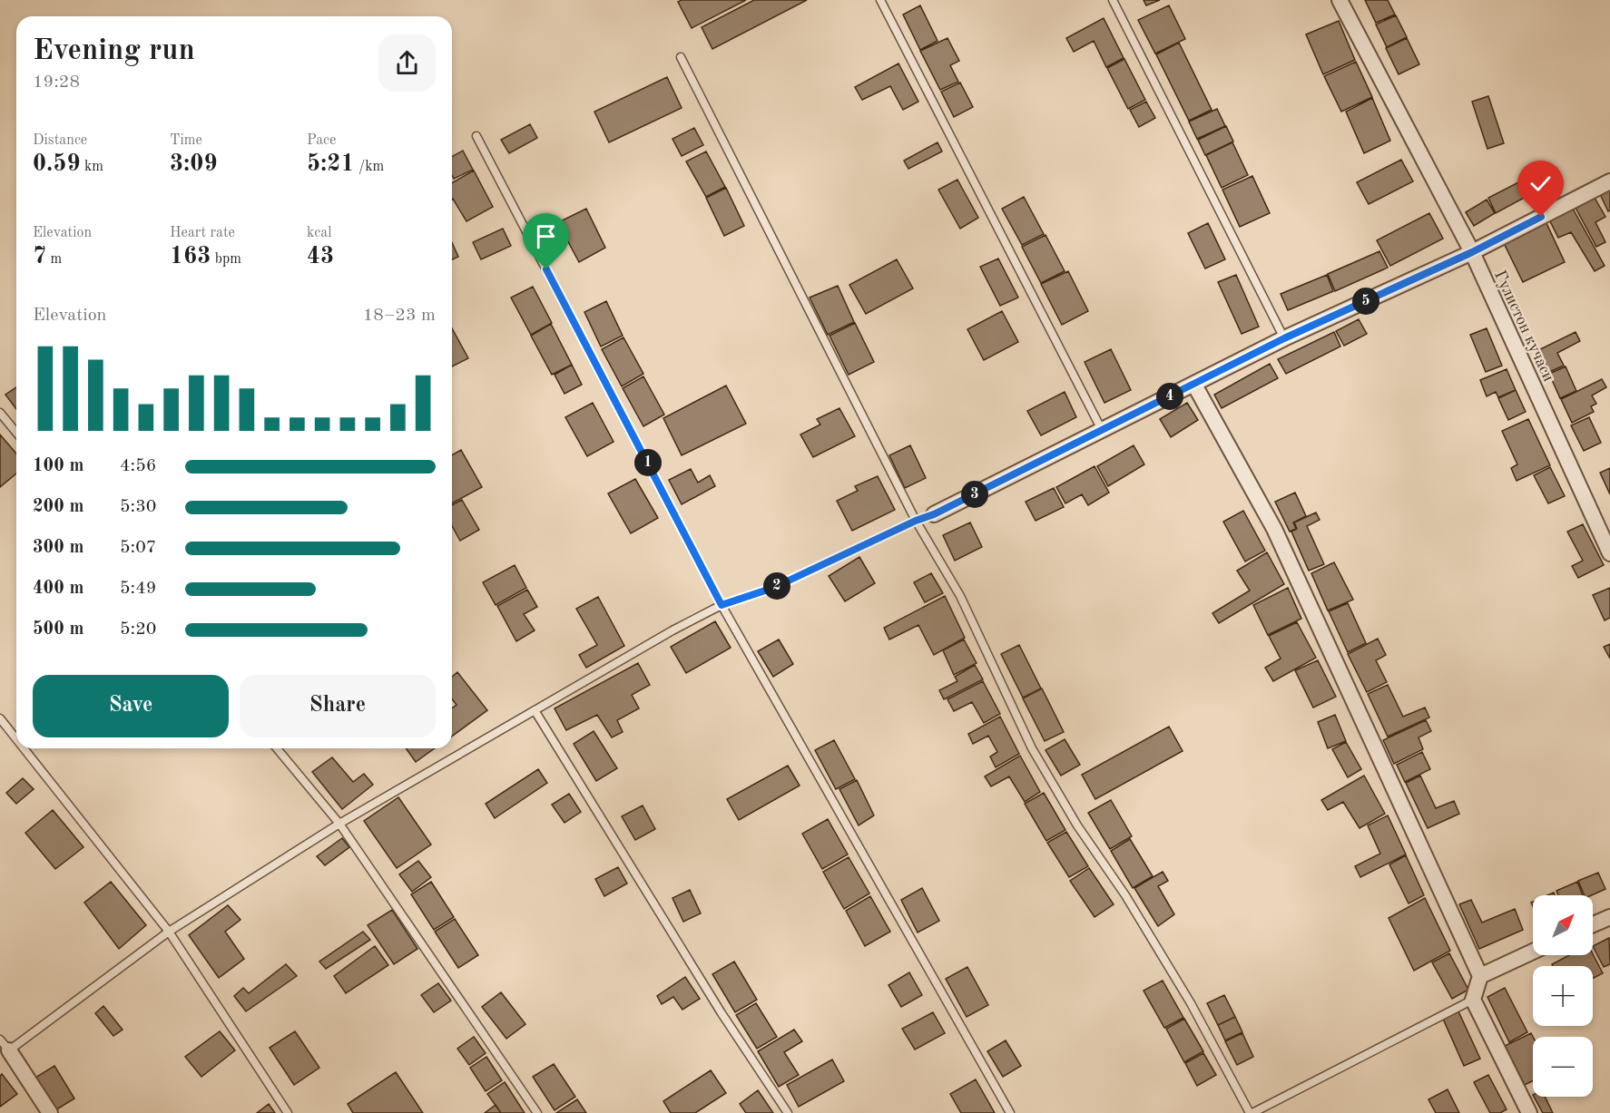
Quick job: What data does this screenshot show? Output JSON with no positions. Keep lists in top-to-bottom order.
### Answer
{
  "streets": {
    "street": ["Гулистон кучаси"]
  },
  "north": "top right",
  "page": {
    "heading": ["Evening run", "19:28"],
    "stats": [
      ["Distance", "0.59 km"],
      ["Time", "3:09"],
      ["Pace", "5:21 /km"],
      ["Elevation", "7 m"],
      ["Heart rate", "163 bpm"],
      ["kcal", "43"]
    ],
    "pins": [
      "5",
      "4",
      "1",
      "3",
      "2"
    ],
    "chart": ["Elevation", "18–23 m"],
    "list": [
      {
        "name": "100 m",
        "note": "4:56"
      },
      {
        "name": "200 m",
        "note": "5:30"
      },
      {
        "name": "300 m",
        "note": "5:07"
      },
      {
        "name": "400 m",
        "note": "5:49"
      },
      {
        "name": "500 m",
        "note": "5:20"
      }
    ],
    "buttons": ["Save", "Share"],
    "map_buttons": ["+", "−"]
  }
}
